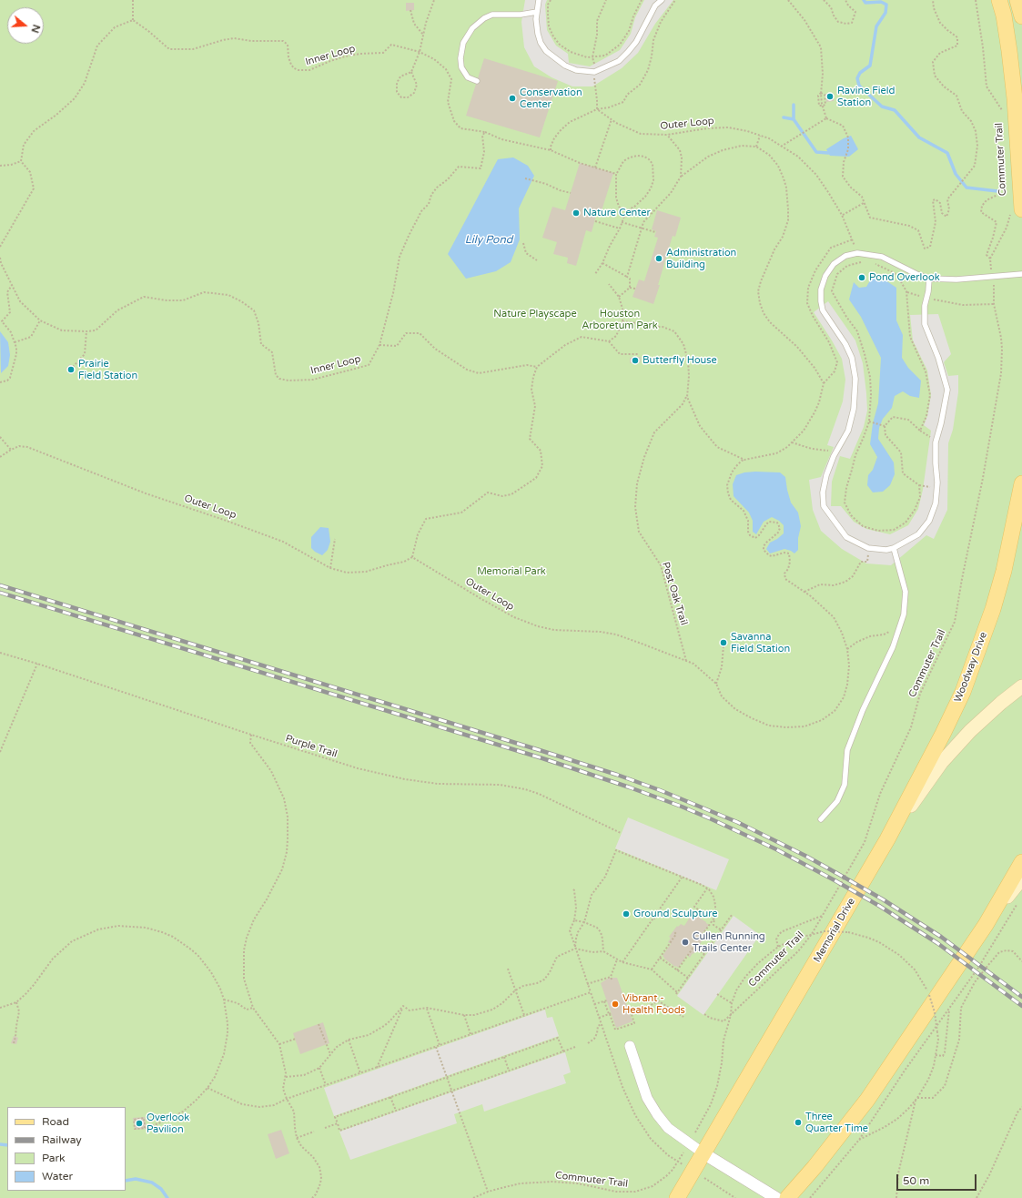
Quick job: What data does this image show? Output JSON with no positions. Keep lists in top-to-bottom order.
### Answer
{
  "streets": {
    "main road": ["Woodway Drive", "Memorial Drive"],
    "path": [
      "Inner Loop",
      "Outer Loop",
      "Commuter Trail",
      "Post Oak Trail",
      "Purple Trail"
    ]
  },
  "crossings": [
    ["Outer Loop", "Post Oak Trail"],
    ["Woodway Drive", "Memorial Drive"]
  ],
  "water": ["Lily Pond"],
  "parks": ["Nature Playscape", "Houston Arboretum Park", "Memorial Park"],
  "places": [
    "Ravine Field Station",
    "Conservation Center",
    "Nature Center",
    "Administration Building",
    "Pond Overlook",
    "Butterfly House",
    "Prairie Field Station",
    "Savanna Field Station",
    "Ground Sculpture",
    "Cullen Running Trails Center",
    "Vibrant - Health Foods",
    "Three Quarter Time",
    "Overlook Pavilion"
  ],
  "legend": [
    "Road",
    "Railway",
    "Park",
    "Water"
  ],
  "scale_bar": "50 m",
  "north": "right"
}
